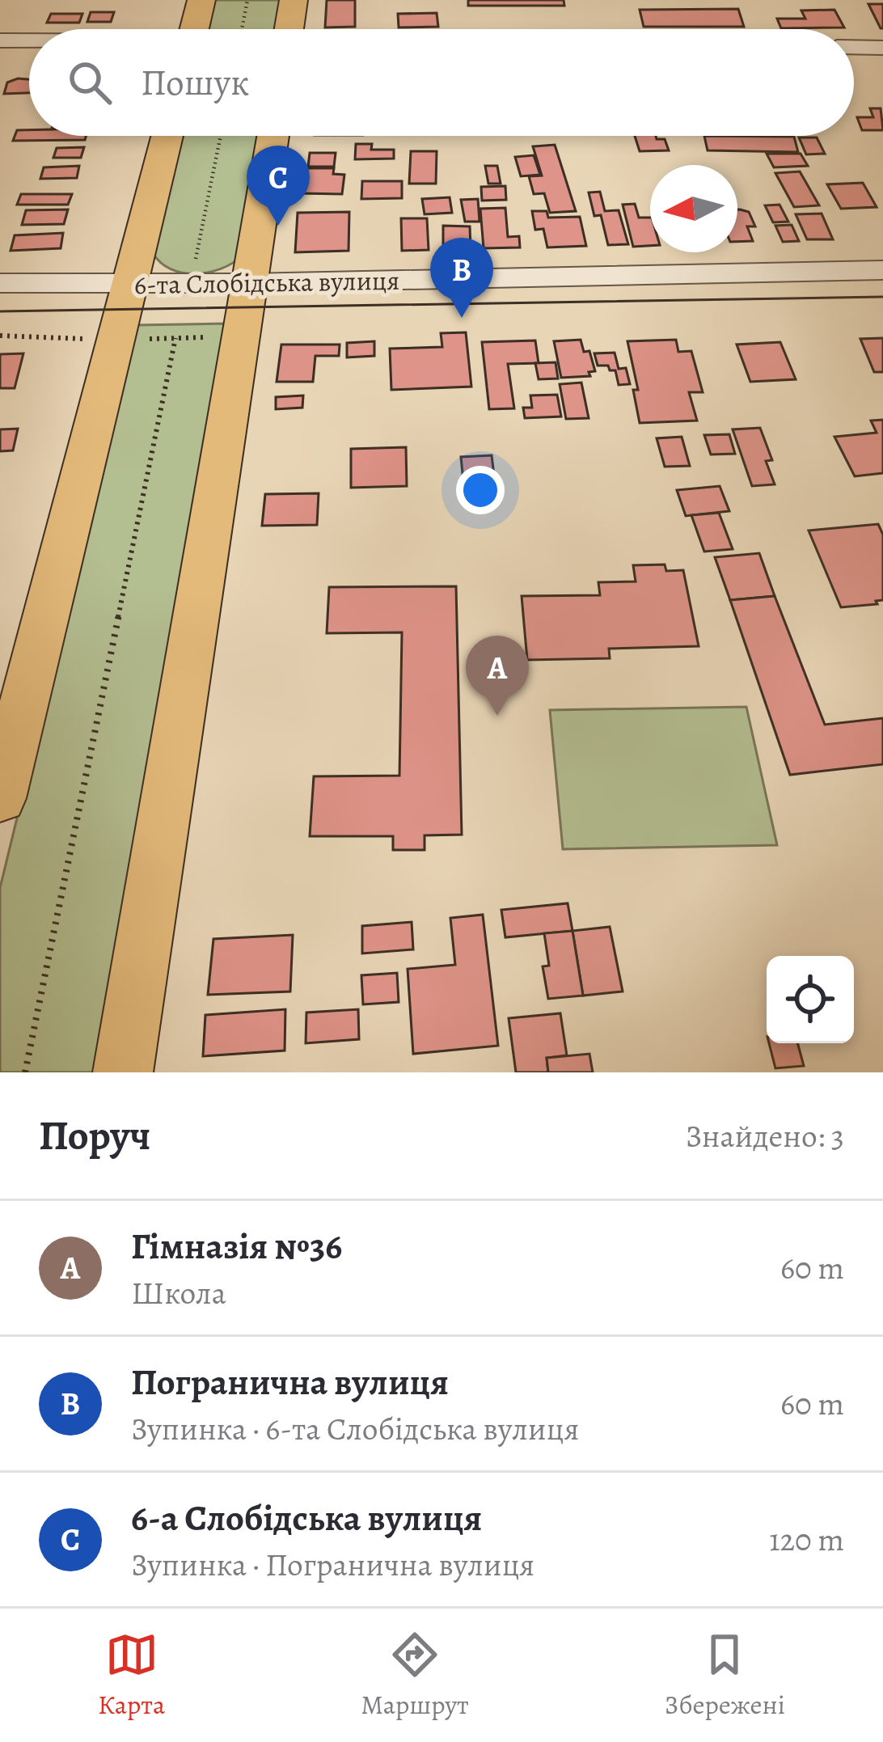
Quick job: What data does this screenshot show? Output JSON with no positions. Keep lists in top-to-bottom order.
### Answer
{
  "streets": {
    "street": ["6-та Слобідська вулиця"]
  },
  "north": "left",
  "page": {
    "search": "Пошук",
    "pins": ["C", "B", "A"],
    "heading": ["Поруч", "Знайдено: 3"],
    "list": [
      {
        "mark": "A",
        "name": "Гімназія №36",
        "note": "Школа",
        "value": "60 m"
      },
      {
        "mark": "B",
        "name": "Погранична вулиця",
        "note": "Зупинка · 6-та Слобідська вулиця",
        "value": "60 m"
      },
      {
        "mark": "C",
        "name": "6-а Слобідська вулиця",
        "note": "Зупинка · Погранична вулиця",
        "value": "120 m"
      }
    ],
    "nav": ["Карта", "Маршрут", "Збережені"]
  }
}
